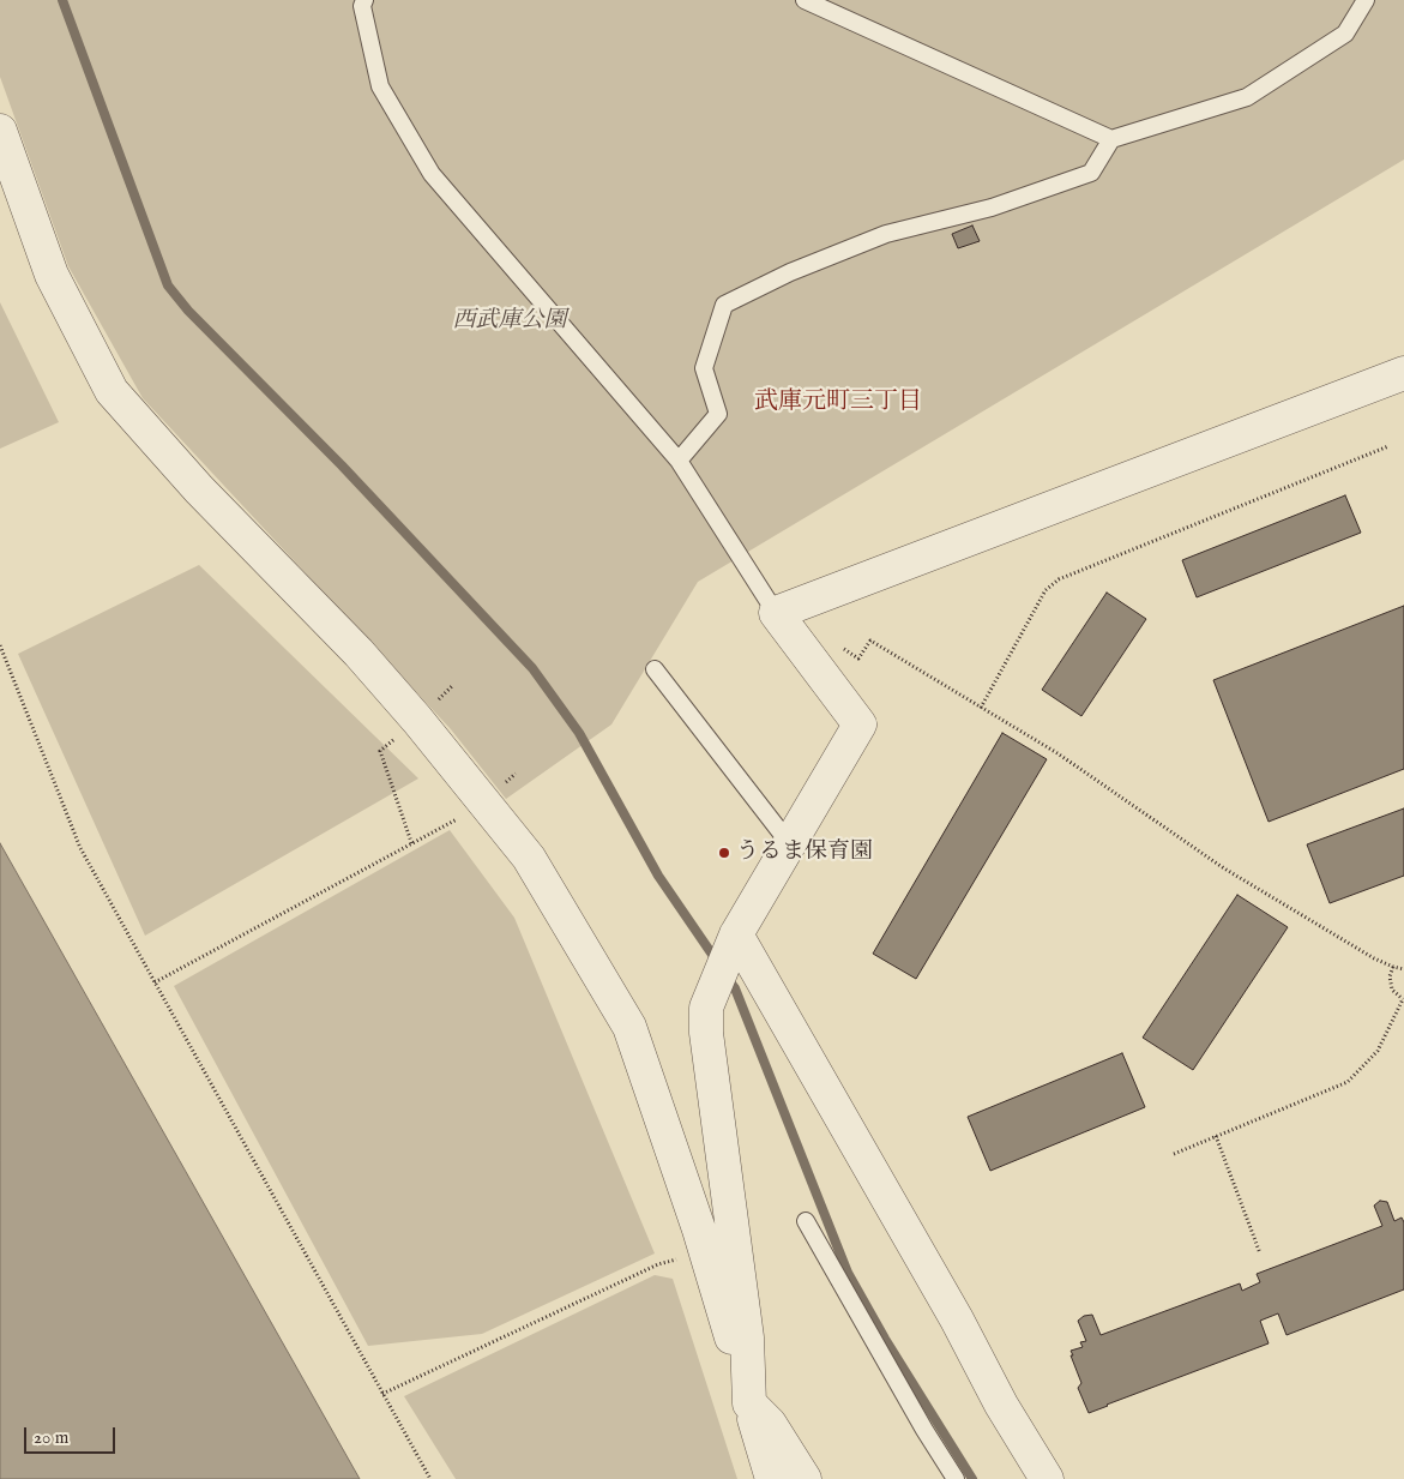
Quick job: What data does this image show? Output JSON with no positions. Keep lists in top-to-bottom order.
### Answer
{
  "districts": ["武庫元町三丁目"],
  "parks": ["西武庫公園"],
  "places": ["うるま保育園"],
  "scale_bar": "20 m"
}
